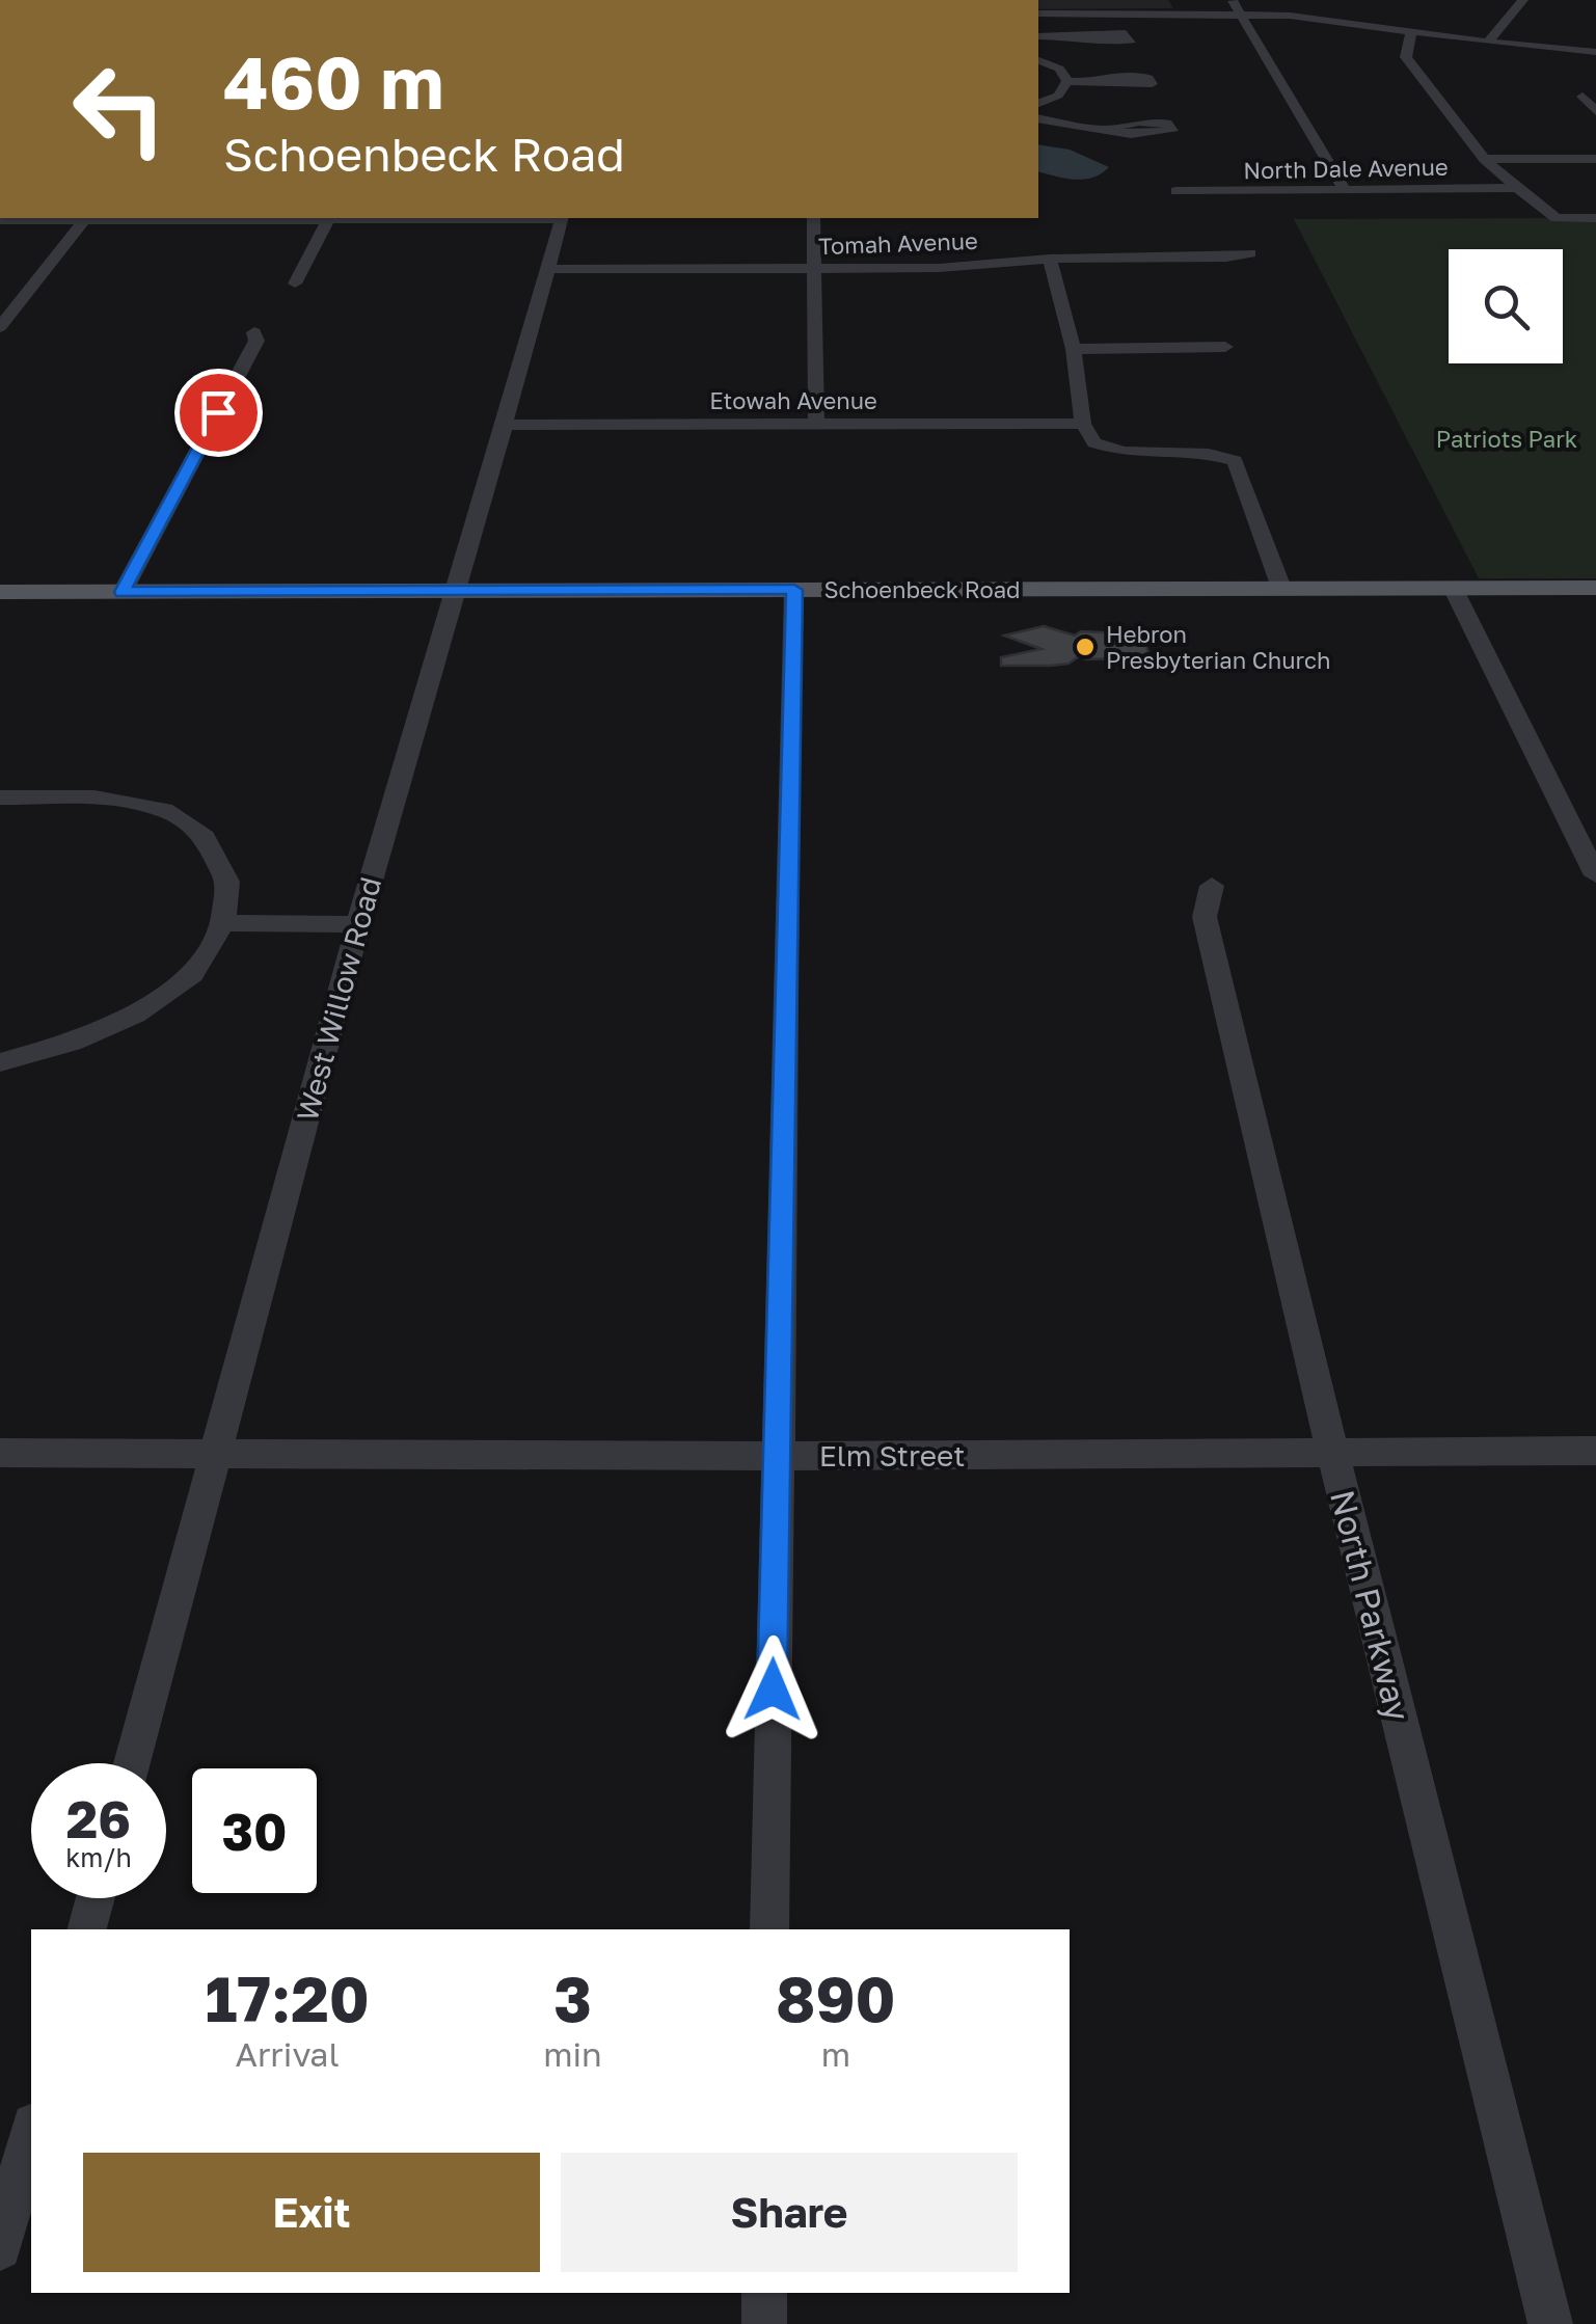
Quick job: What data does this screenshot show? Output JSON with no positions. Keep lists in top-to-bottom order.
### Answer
{
  "streets": {
    "main road": ["Schoenbeck Road"],
    "street": [
      "North Dale Avenue",
      "Tomah Avenue",
      "Etowah Avenue",
      "West Willow Road",
      "Elm Street",
      "North Parkway"
    ]
  },
  "crossings": [
    ["Tomah Avenue", "West Willow Road"],
    ["Etowah Avenue", "West Willow Road"],
    ["Schoenbeck Road", "West Willow Road"],
    ["West Willow Road", "Elm Street"],
    ["Elm Street", "North Parkway"]
  ],
  "parks": ["Patriots Park"],
  "places": ["Hebron Presbyterian Church"],
  "page": {
    "turn": ["460 m", "Schoenbeck Road"],
    "speed": "26 km/h",
    "limit": "30",
    "eta": [
      "17:20",
      "Arrival",
      "3",
      "min",
      "890",
      "m"
    ],
    "buttons": ["Exit", "Share"]
  }
}
